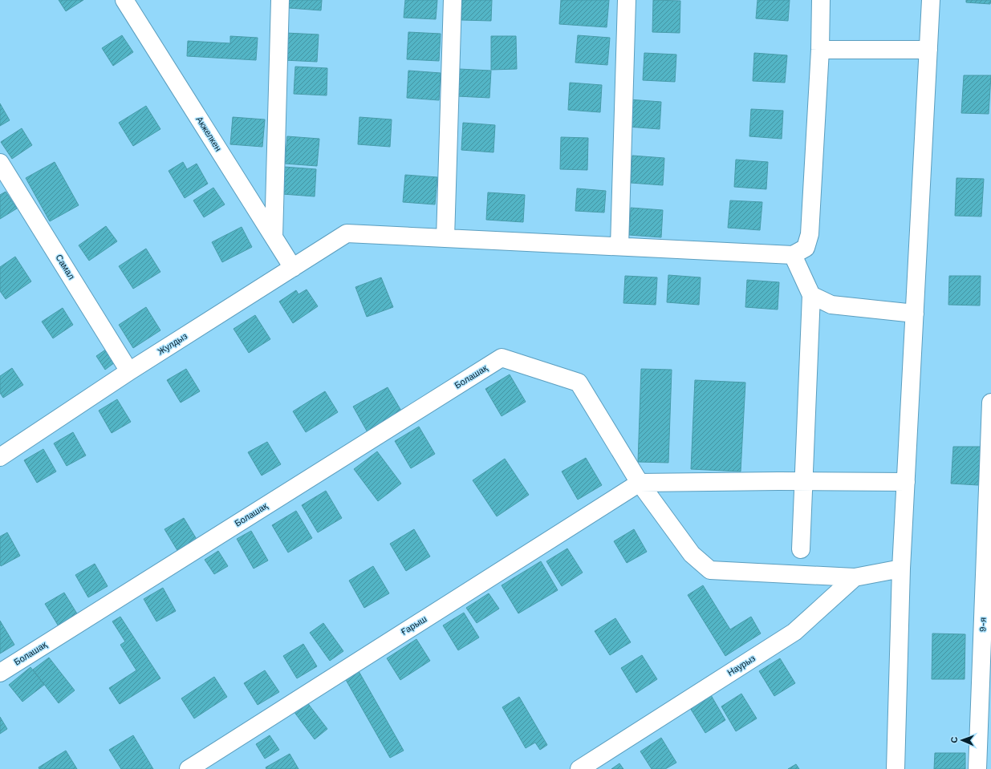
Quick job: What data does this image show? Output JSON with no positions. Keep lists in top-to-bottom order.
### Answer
{
  "streets": {
    "street": [
      "Акжелкен",
      "Самал",
      "Жулдыз",
      "Болашақ",
      "9-я",
      "Ғарыш",
      "Наурыз"
    ]
  },
  "crossings": [
    ["Акжелкен", "Жулдыз"],
    ["Самал", "Жулдыз"],
    ["Болашақ", "Ғарыш"]
  ],
  "north": "left"
}
